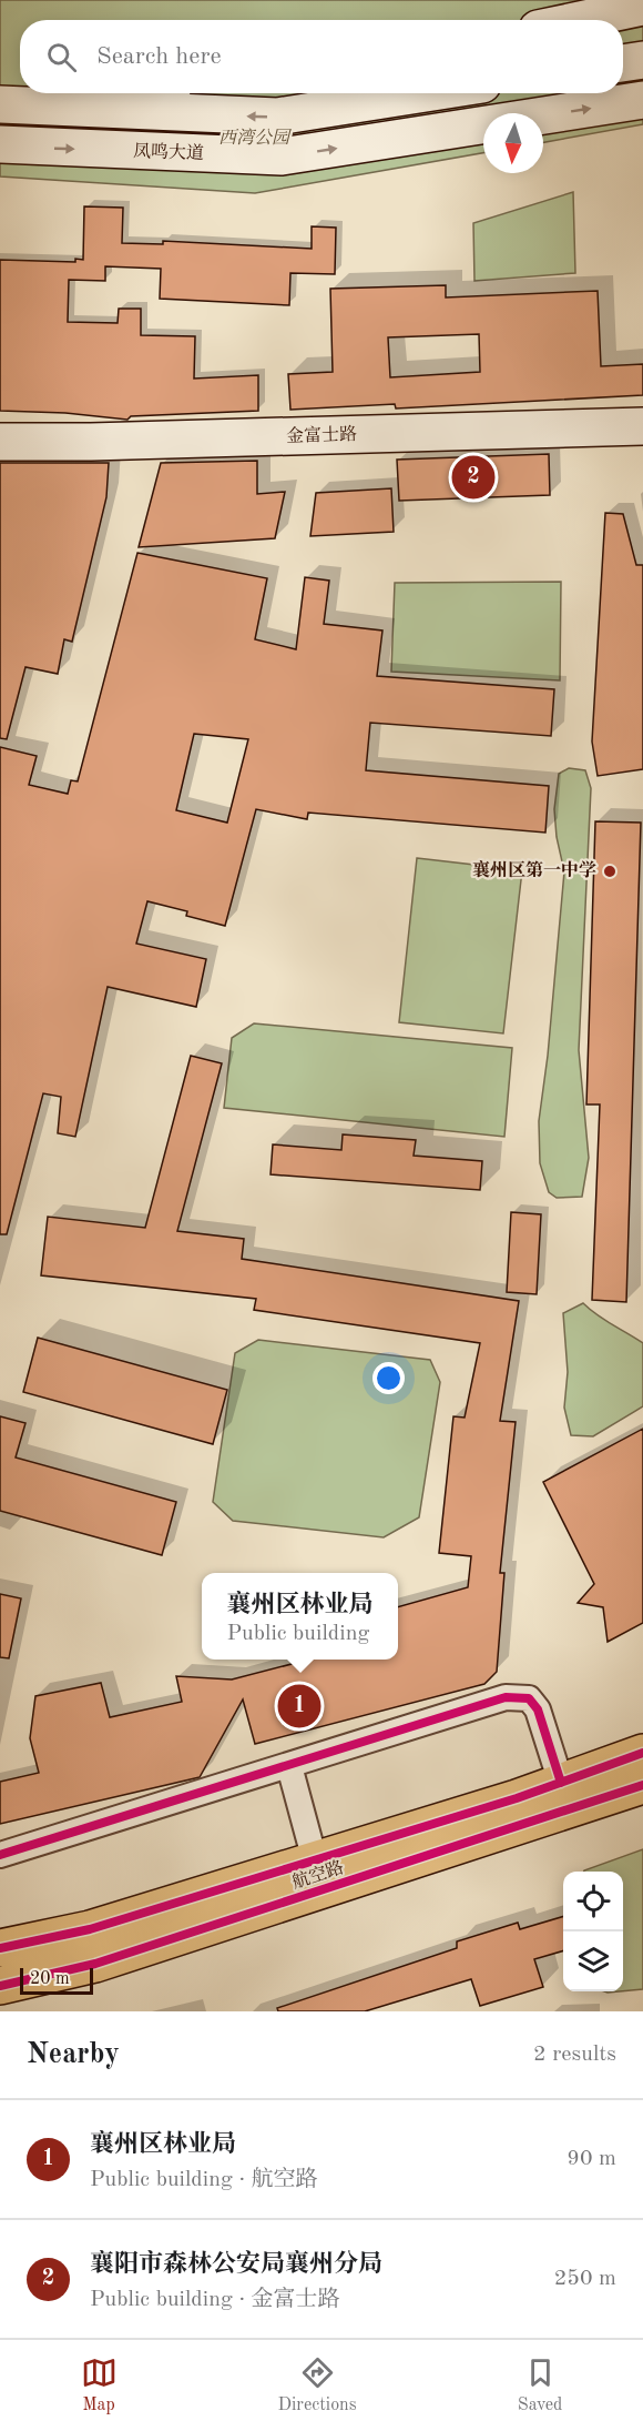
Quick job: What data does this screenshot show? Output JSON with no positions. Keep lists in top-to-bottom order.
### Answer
{
  "streets": {
    "main road": ["凤鸣大道", "金富士路", "航空路"]
  },
  "parks": ["西湾公园"],
  "places": ["襄州区第一中学"],
  "scale_bar": "20 m",
  "north": "bottom",
  "page": {
    "search": "Search here",
    "pins": ["2", "1"],
    "popup": ["襄州区林业局", "Public building"],
    "scale": "20 m",
    "heading": ["Nearby", "2 results"],
    "list": [
      {
        "mark": "1",
        "name": "襄州区林业局",
        "note": "Public building · 航空路",
        "value": "90 m"
      },
      {
        "mark": "2",
        "name": "襄阳市森林公安局襄州分局",
        "note": "Public building · 金富士路",
        "value": "250 m"
      }
    ],
    "nav": ["Map", "Directions", "Saved"]
  }
}
